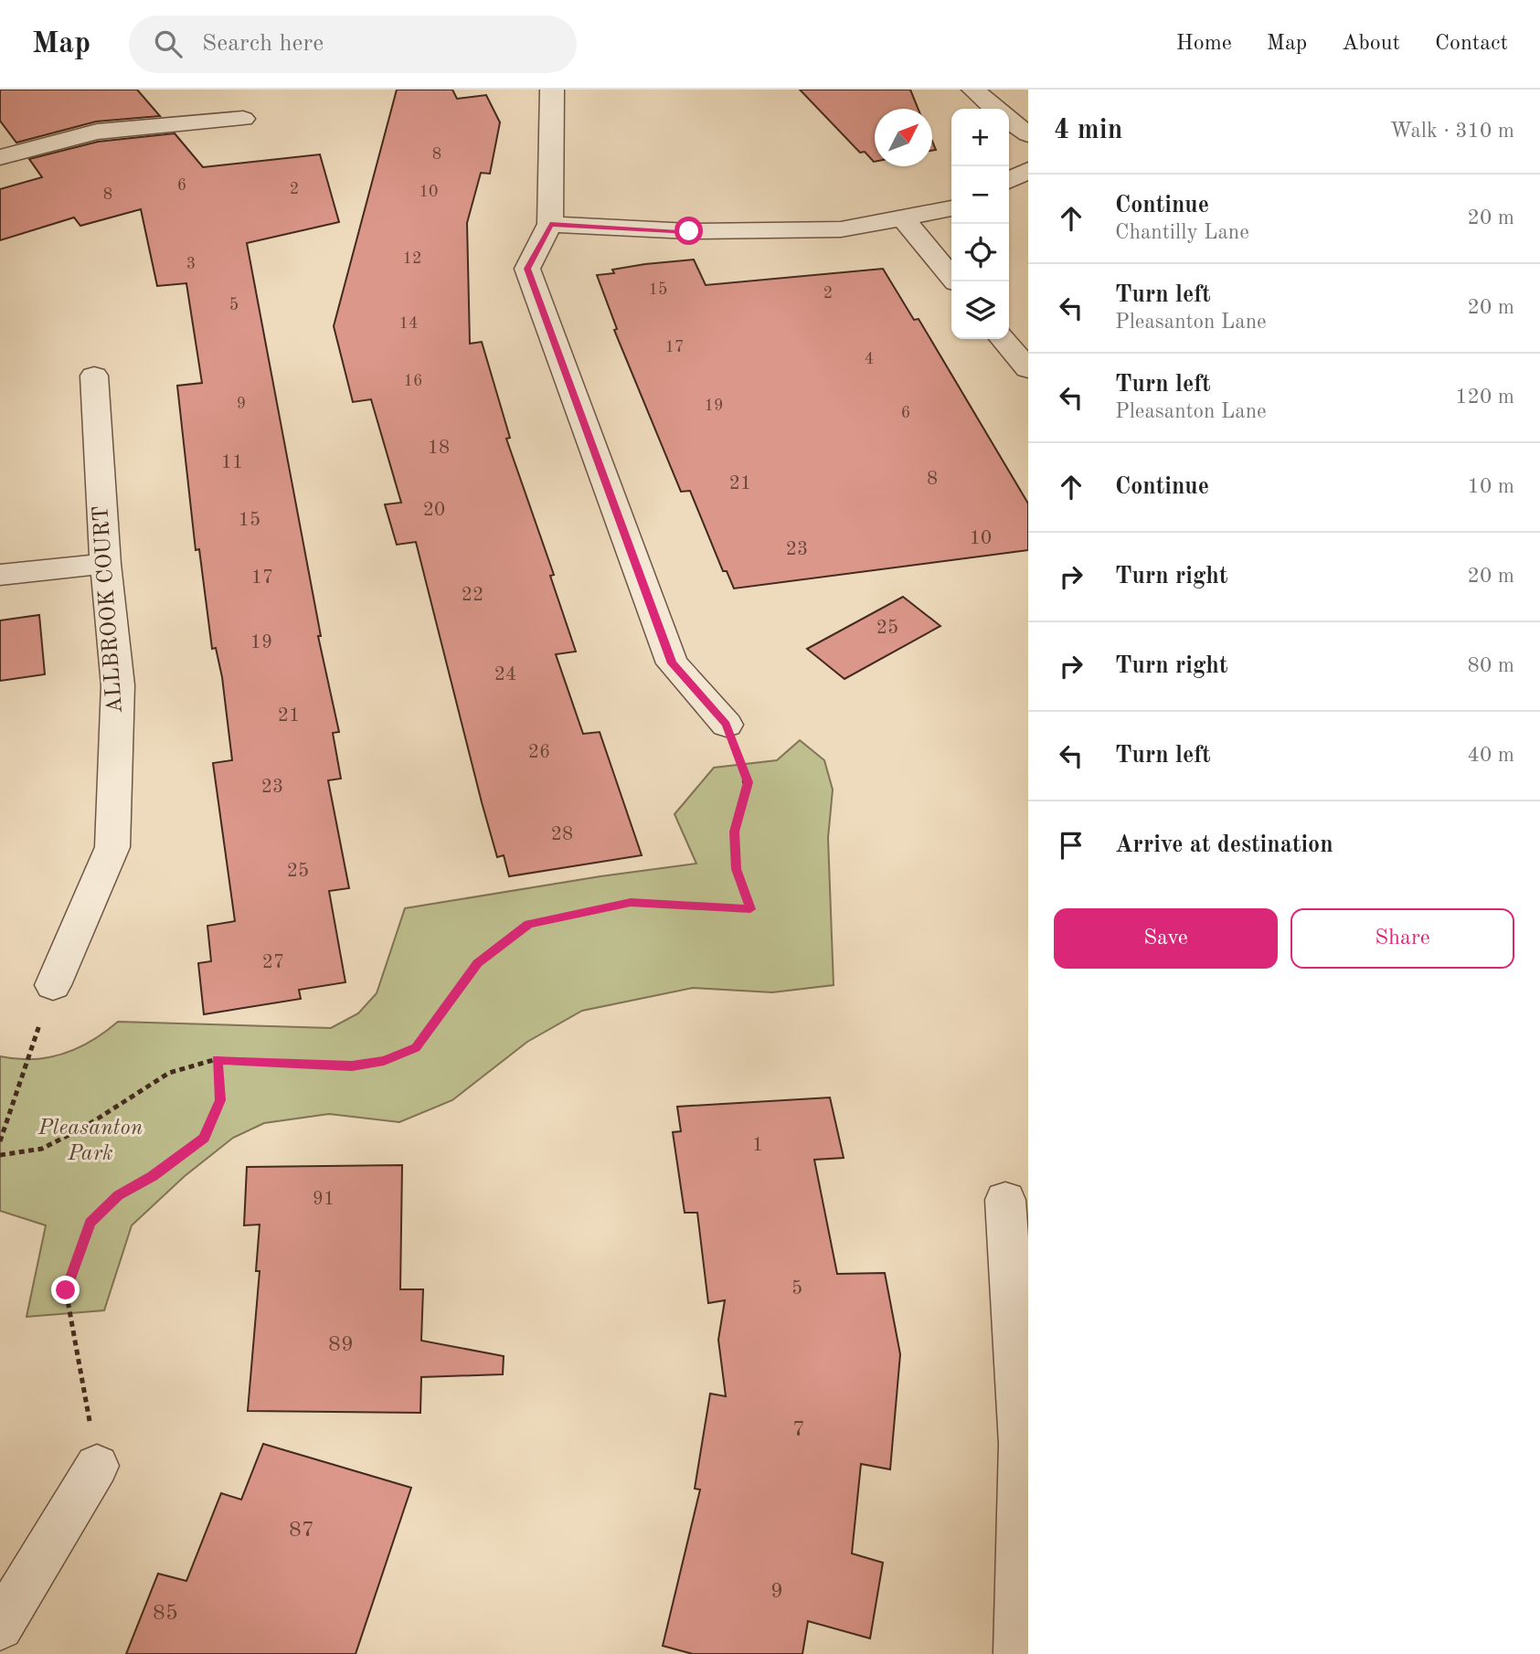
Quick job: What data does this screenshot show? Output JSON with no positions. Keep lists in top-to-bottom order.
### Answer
{
  "streets": {
    "street": ["ALLBROOK COURT"]
  },
  "parks": ["Pleasanton Park"],
  "house_numbers": [
    "8",
    "6",
    "2",
    "10",
    "8",
    "12",
    "3",
    "15",
    "2",
    "5",
    "14",
    "17",
    "4",
    "16",
    "9",
    "19",
    "6",
    "18",
    "11",
    "8",
    "21",
    "20",
    "15",
    "10",
    "23",
    "17",
    "22",
    "25",
    "19",
    "24",
    "21",
    "26",
    "23",
    "28",
    "25",
    "27",
    "1",
    "91",
    "5",
    "89",
    "7",
    "87",
    "9",
    "85"
  ],
  "north": "top right",
  "page": {
    "header": "Map",
    "search": "Search here",
    "nav": [
      "Home",
      "Map",
      "About",
      "Contact"
    ],
    "heading": ["4 min", "Walk · 310 m"],
    "map_buttons": ["+", "−"],
    "list": [
      ["Continue", "Chantilly Lane", "20 m"],
      ["Turn left", "Pleasanton Lane", "20 m"],
      ["Turn left", "Pleasanton Lane", "120 m"],
      ["Continue", "10 m"],
      ["Turn right", "20 m"],
      ["Turn right", "80 m"],
      ["Turn left", "40 m"],
      "Arrive at destination"
    ],
    "buttons": ["Save", "Share"]
  }
}
